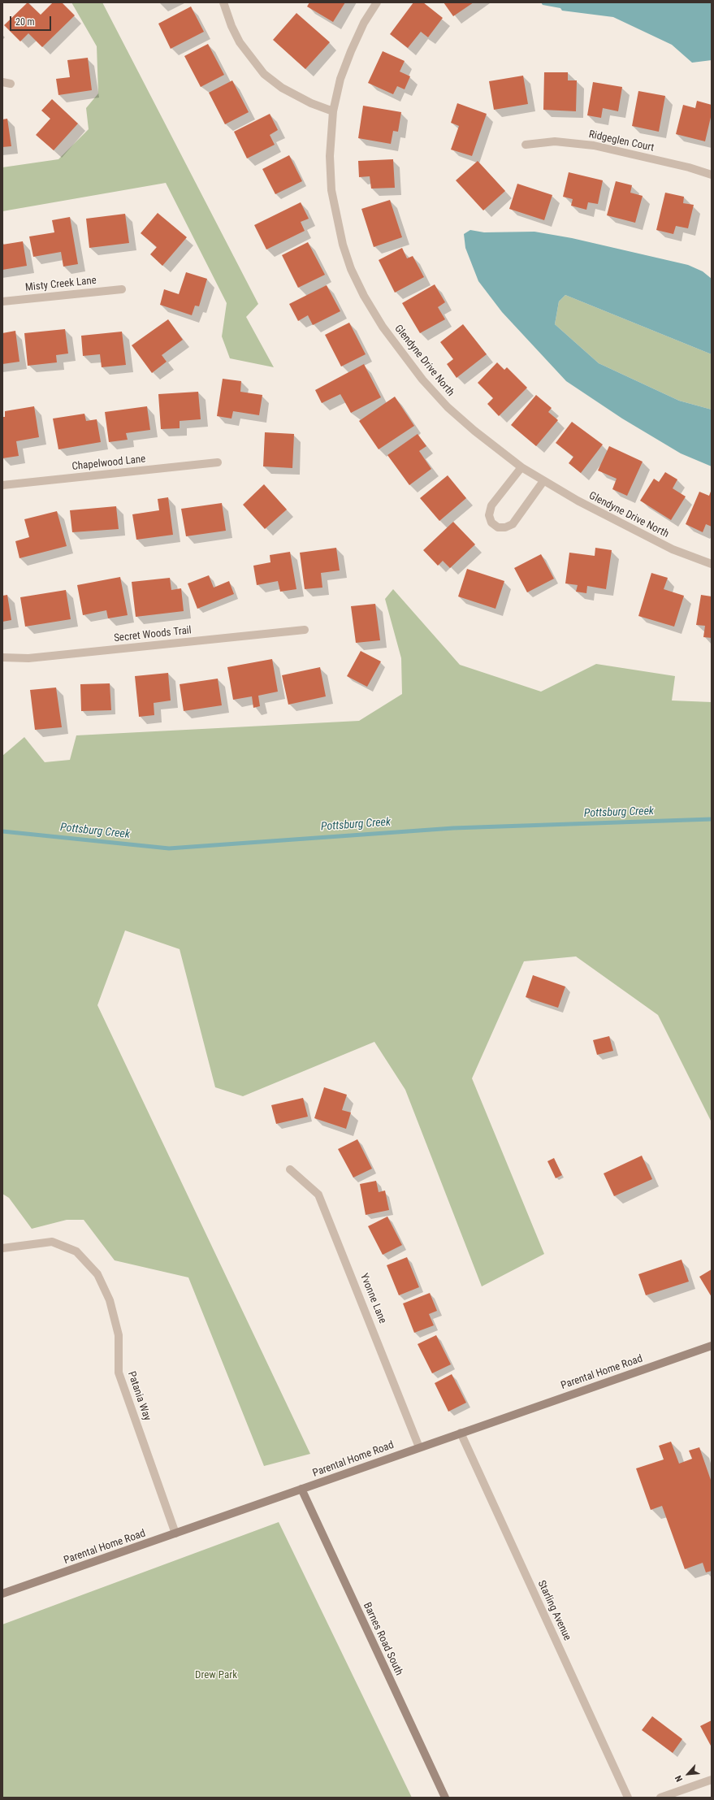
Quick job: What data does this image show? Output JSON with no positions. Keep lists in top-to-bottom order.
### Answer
{
  "streets": {
    "main road": ["Parental Home Road", "Barnes Road South"],
    "street": [
      "Ridgeglen Court",
      "Misty Creek Lane",
      "Glendyne Drive North",
      "Chapelwood Lane",
      "Secret Woods Trail",
      "Yvonne Lane",
      "Patania Way",
      "Starling Avenue"
    ]
  },
  "crossings": [
    ["Yvonne Lane", "Parental Home Road"],
    ["Parental Home Road", "Patania Way"],
    ["Parental Home Road", "Starling Avenue"],
    ["Parental Home Road", "Barnes Road South"]
  ],
  "water": ["Pottsburg Creek"],
  "parks": ["Drew Park"],
  "scale_bar": "20 m",
  "north": "bottom left"
}
